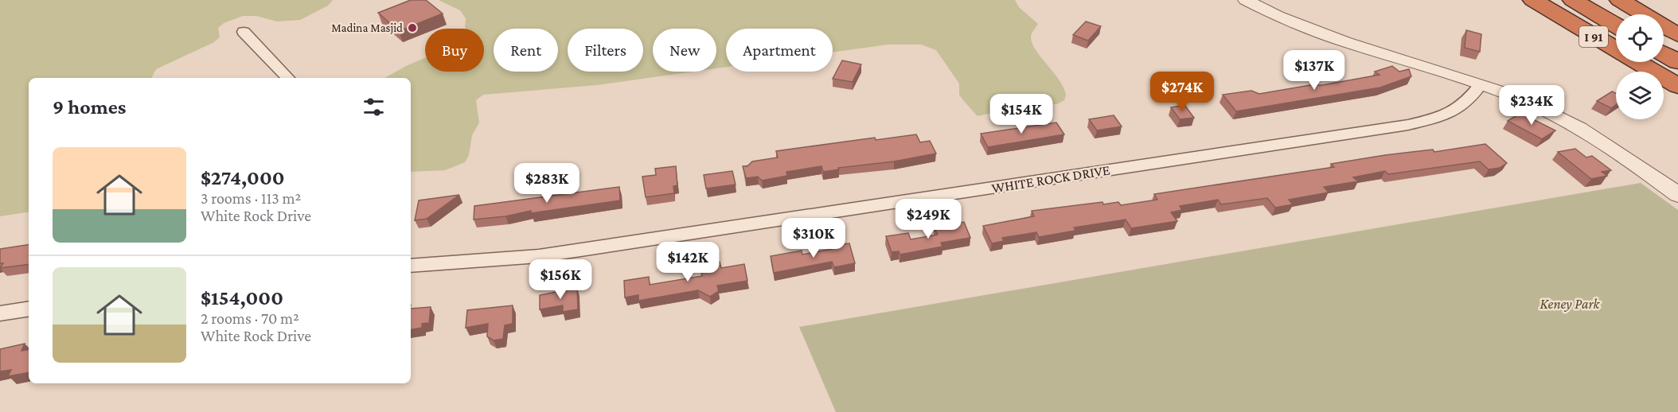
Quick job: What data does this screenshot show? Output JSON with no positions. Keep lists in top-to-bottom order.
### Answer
{
  "streets": {
    "highway": ["I 91"],
    "street": ["WHITE ROCK DRIVE"]
  },
  "parks": ["Keney Park"],
  "places": ["Madina Masjid"],
  "page": {
    "chip": [
      "Buy",
      "Rent",
      "Filters",
      "New",
      "Apartment"
    ],
    "price": [
      "$137K",
      "$274K",
      "$234K",
      "$154K",
      "$283K",
      "$249K",
      "$310K",
      "$142K",
      "$156K"
    ],
    "heading": "9 homes",
    "list": [
      {
        "name": "$274,000",
        "note": "3 rooms · 113 m² · White Rock Drive"
      },
      {
        "name": "$154,000",
        "note": "2 rooms · 70 m² · White Rock Drive"
      }
    ]
  }
}
